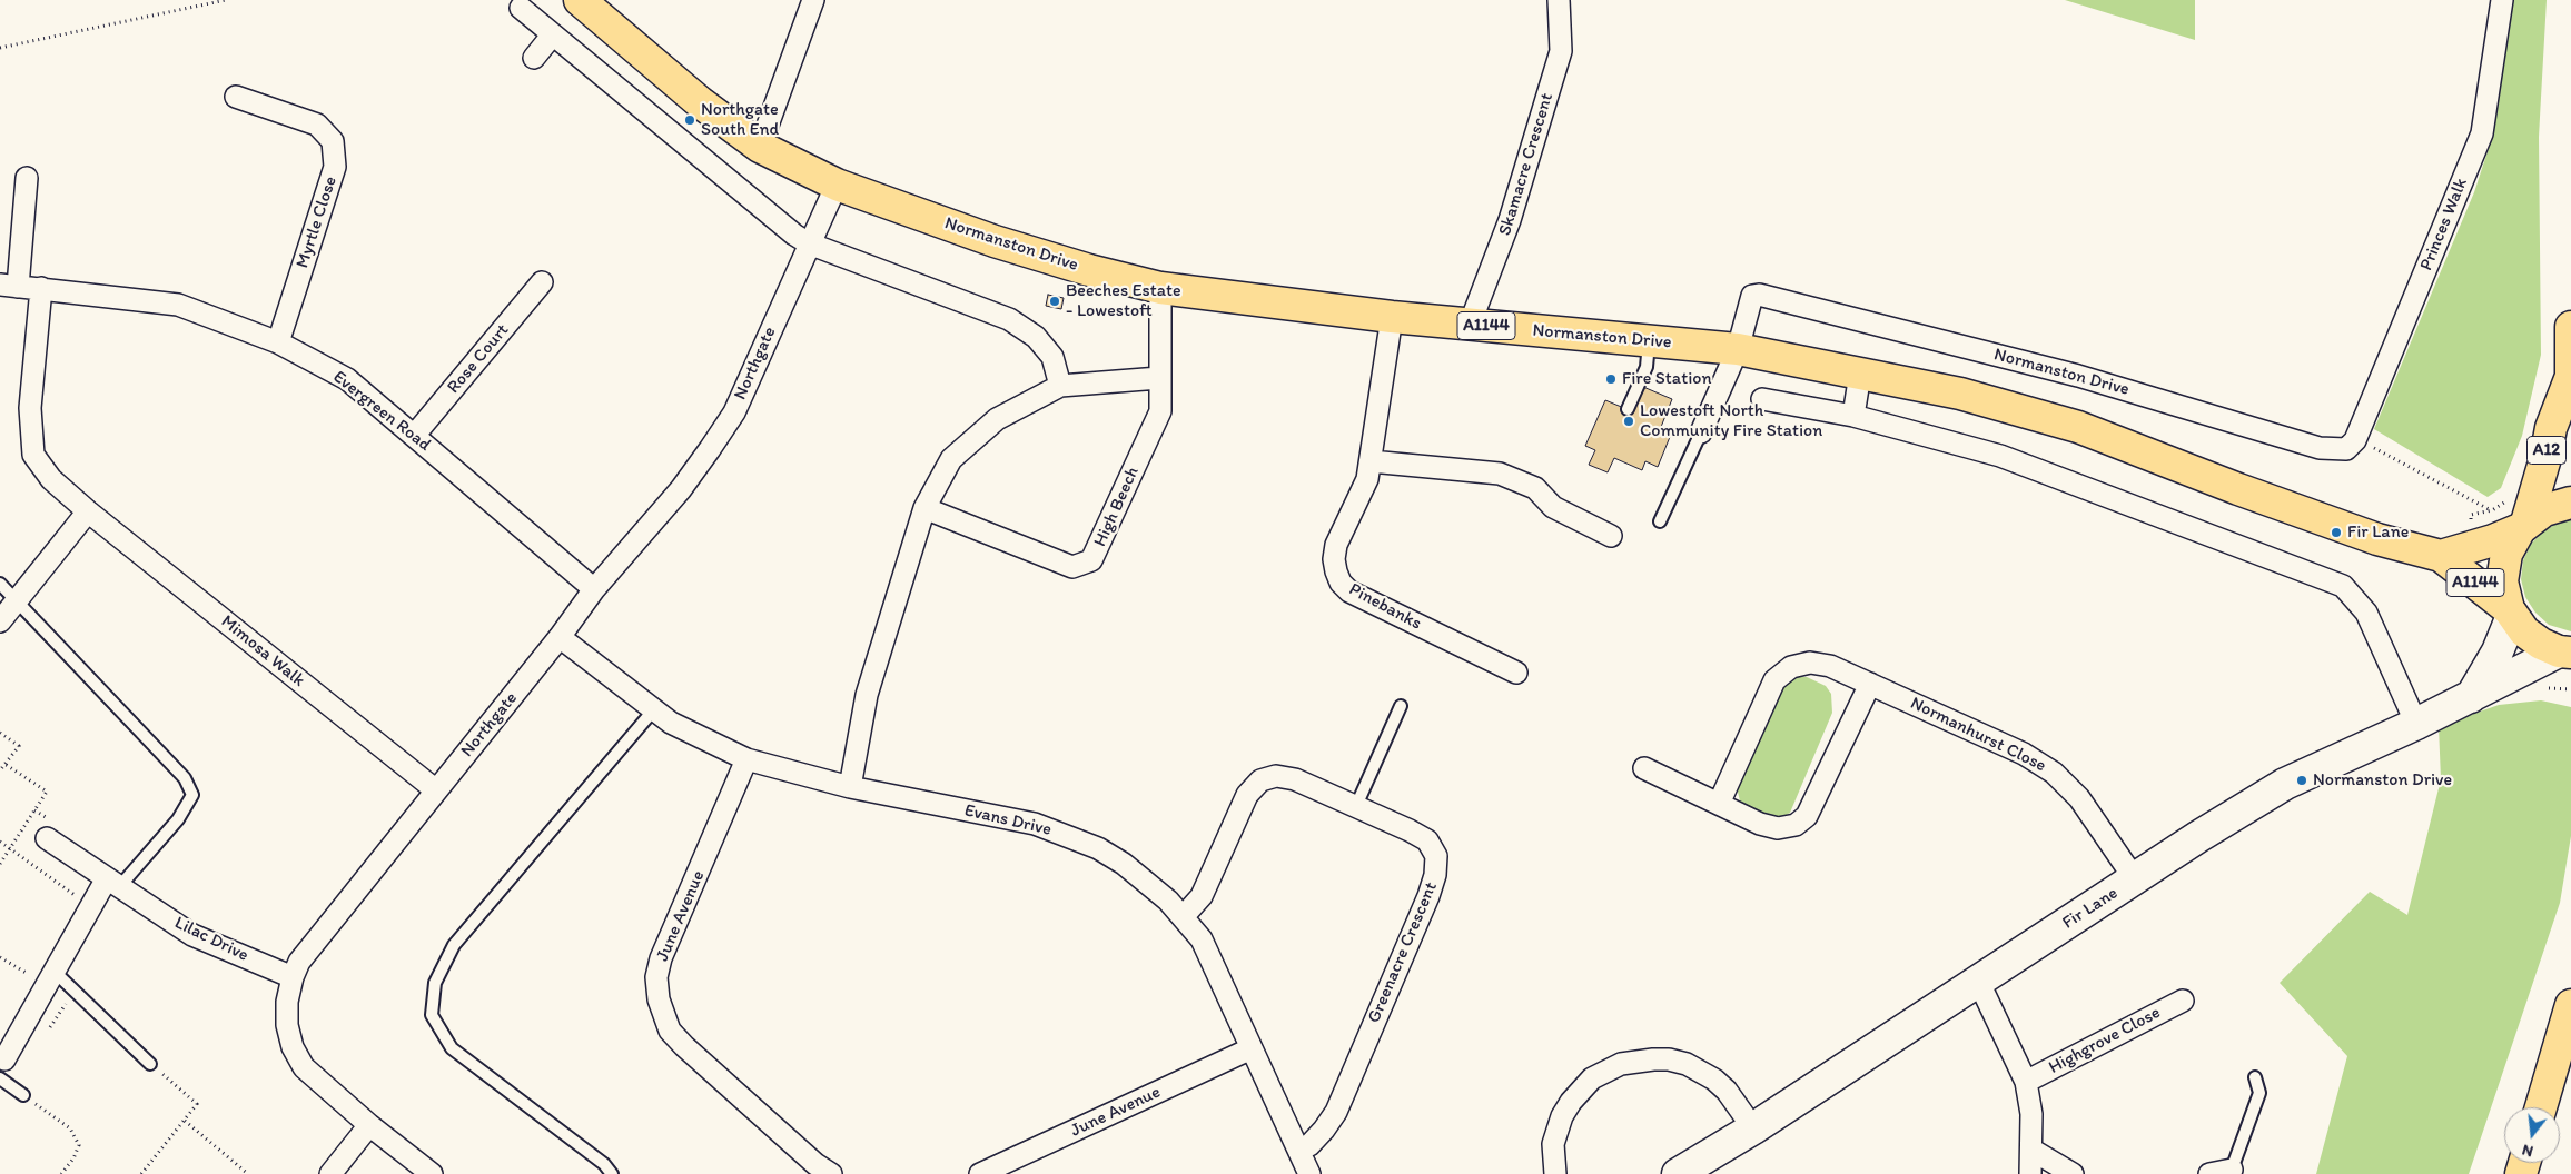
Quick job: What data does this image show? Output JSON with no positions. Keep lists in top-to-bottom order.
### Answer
{
  "streets": {
    "main road": ["Normanston Drive", "A1144", "A12"],
    "street": [
      "Skamacre Crescent",
      "Myrtle Close",
      "Princes Walk",
      "Rose Court",
      "Northgate",
      "Evergreen Road",
      "High Beech",
      "Pinebanks",
      "Mimosa Walk",
      "Normanhurst Close",
      "Evans Drive",
      "Fir Lane",
      "June Avenue",
      "Lilac Drive",
      "Greenacre Crescent",
      "Highgrove Close"
    ]
  },
  "crossings": [
    ["Skamacre Crescent", "Normanston Drive"],
    ["Myrtle Close", "Evergreen Road"],
    ["Princes Walk", "Normanston Drive"],
    ["Normanston Drive", "A1144"],
    ["Normanston Drive", "Northgate"],
    ["Normanston Drive", "High Beech"],
    ["Normanston Drive", "Pinebanks"],
    ["Normanston Drive", "Fir Lane"],
    ["A1144", "A12"],
    ["Rose Court", "Evergreen Road"],
    ["Northgate", "Evergreen Road"],
    ["Northgate", "Mimosa Walk"],
    ["Northgate", "Evans Drive"],
    ["Northgate", "Lilac Drive"],
    ["Evergreen Road", "Mimosa Walk"],
    ["Normanhurst Close", "Fir Lane"],
    ["Evans Drive", "June Avenue"],
    ["Evans Drive", "Greenacre Crescent"],
    ["Fir Lane", "Highgrove Close"]
  ],
  "places": [
    "Northgate South End",
    "Beeches Estate - Lowestoft",
    "Fire Station",
    "Lowestoft North Community Fire Station",
    "Fir Lane",
    "Normanston Drive"
  ],
  "north": "bottom"
}
